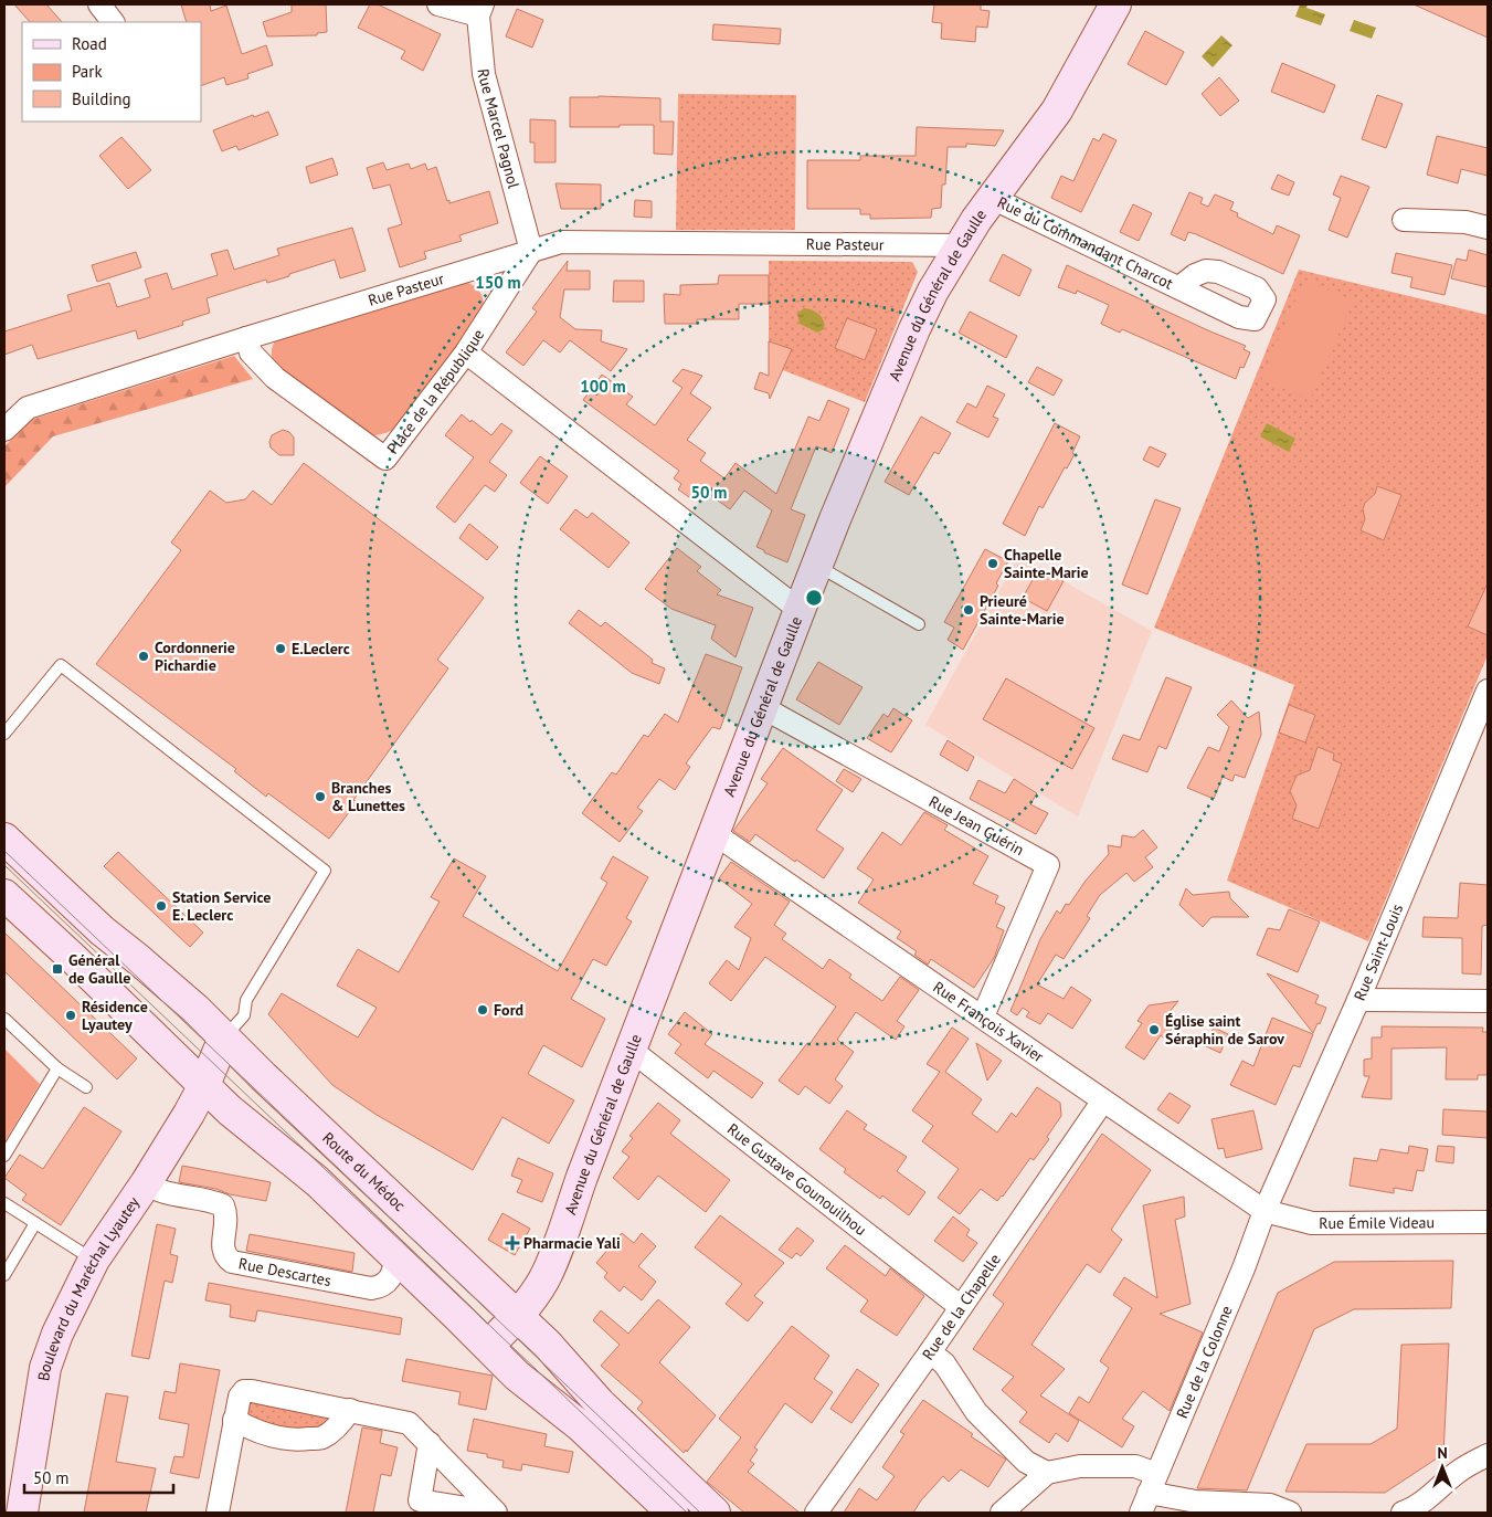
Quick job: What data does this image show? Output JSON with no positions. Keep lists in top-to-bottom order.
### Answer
{
  "streets": {
    "main road": ["Avenue du Général de Gaulle", "Route du Médoc", "Boulevard du Maréchal Lyautey"],
    "street": [
      "Rue Marcel Pagnol",
      "Rue du Commandant Charcot",
      "Rue Pasteur",
      "Place de la République",
      "Rue Jean Guérin",
      "Rue Saint-Louis",
      "Rue François Xavier",
      "Rue Gustave Gounouilhou",
      "Rue Émile Videau",
      "Rue Descartes",
      "Rue de la Chapelle",
      "Rue de la Colonne"
    ]
  },
  "crossings": [
    ["Rue Marcel Pagnol", "Rue Pasteur"],
    ["Rue Marcel Pagnol", "Place de la République"],
    ["Rue du Commandant Charcot", "Avenue du Général de Gaulle"],
    ["Rue Pasteur", "Avenue du Général de Gaulle"],
    ["Rue Pasteur", "Place de la République"],
    ["Avenue du Général de Gaulle", "Rue Jean Guérin"],
    ["Avenue du Général de Gaulle", "Rue François Xavier"],
    ["Avenue du Général de Gaulle", "Route du Médoc"],
    ["Avenue du Général de Gaulle", "Rue Gustave Gounouilhou"],
    ["Rue Jean Guérin", "Rue François Xavier"],
    ["Rue Saint-Louis", "Rue François Xavier"],
    ["Rue Saint-Louis", "Rue Émile Videau"],
    ["Rue Saint-Louis", "Rue de la Colonne"],
    ["Rue François Xavier", "Rue Émile Videau"],
    ["Rue François Xavier", "Rue de la Chapelle"],
    ["Rue François Xavier", "Rue de la Colonne"],
    ["Route du Médoc", "Boulevard du Maréchal Lyautey"],
    ["Rue Gustave Gounouilhou", "Rue de la Chapelle"],
    ["Rue Émile Videau", "Rue de la Colonne"],
    ["Rue Descartes", "Boulevard du Maréchal Lyautey"]
  ],
  "places": {
    "other": [
      "Chapelle Sainte-Marie",
      "Prieuré Sainte-Marie",
      "E.Leclerc",
      "Cordonnerie Pichardie",
      "Branches & Lunettes",
      "Station Service E. Leclerc",
      "Ford",
      "Résidence Lyautey",
      "Église saint Séraphin de Sarov"
    ],
    "transit": ["Général de Gaulle"],
    "health": ["Pharmacie Yali"]
  },
  "legend": ["Road", "Park", "Building"],
  "scale_bar": "50 m",
  "north": "top",
  "rings": ["150 m", "100 m", "50 m"]
}
